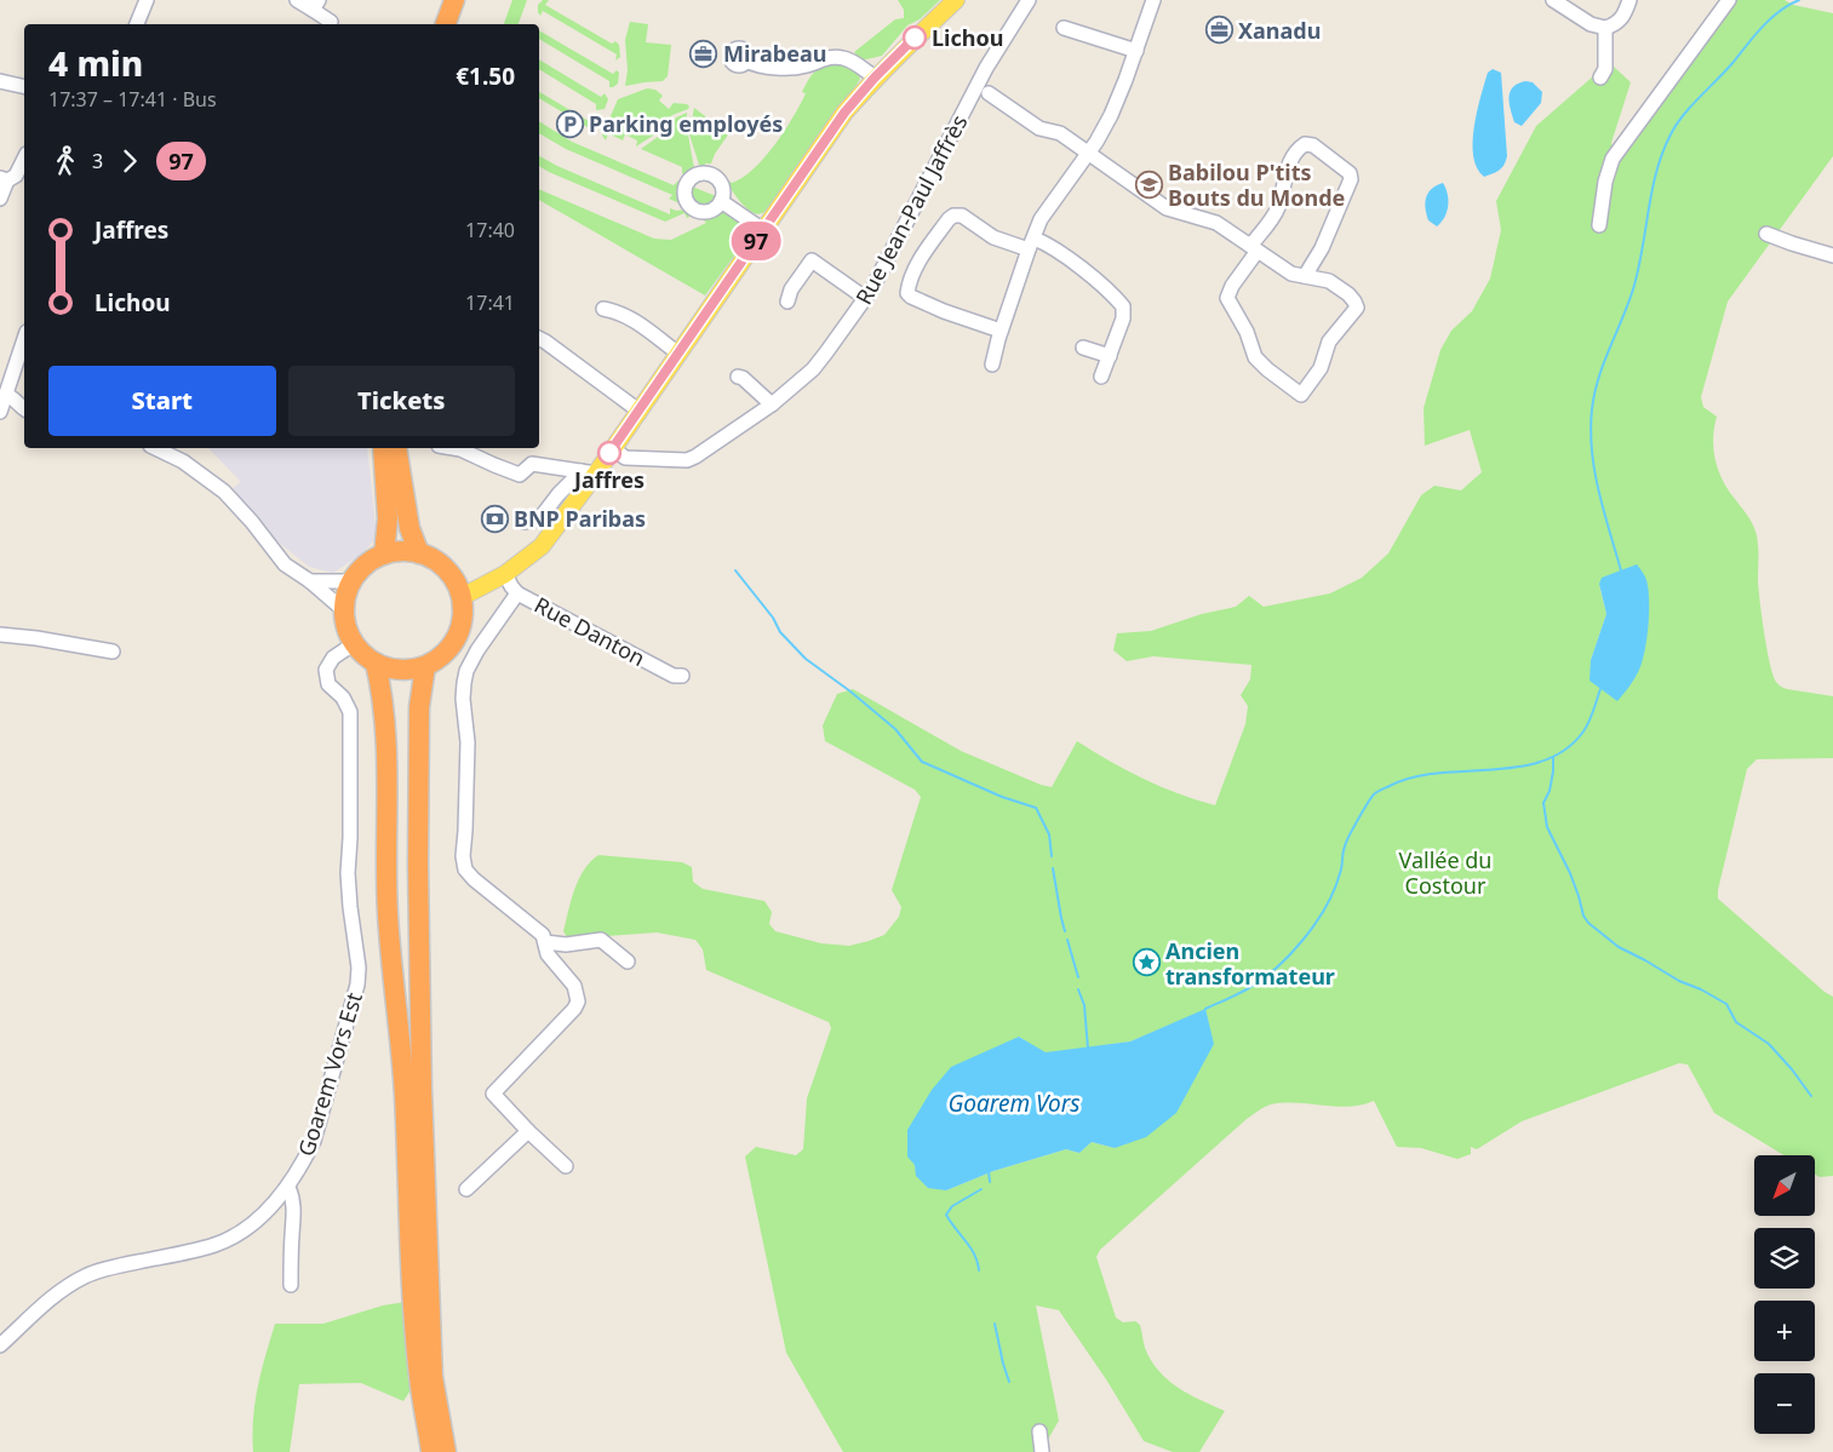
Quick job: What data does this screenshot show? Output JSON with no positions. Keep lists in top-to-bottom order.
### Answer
{
  "streets": {
    "street": ["Rue Jean-Paul Jaffrès", "Rue Danton", "Goarem Vors Est"]
  },
  "water": ["Goarem Vors"],
  "parks": ["Vallée du Costour"],
  "places": {
    "office": ["Xanadu", "Mirabeau"],
    "other": ["Lichou", "Jaffres"],
    "parking": ["Parking employés"],
    "school or university": ["Babilou P'tits Bouts du Monde"],
    "bank": ["BNP Paribas"],
    "place": ["Ancien transformateur"]
  },
  "lines": ["bus line 97"],
  "north": "bottom left",
  "page": {
    "on_map": "97",
    "heading": ["4 min", "17:37 – 17:41 · Bus", "€1.50"],
    "legs": ["3", "97"],
    "list": [
      {
        "name": "Jaffres",
        "value": "17:40"
      },
      {
        "name": "Lichou",
        "value": "17:41"
      }
    ],
    "buttons": ["Start", "Tickets"],
    "map_buttons": ["+", "−"]
  }
}
